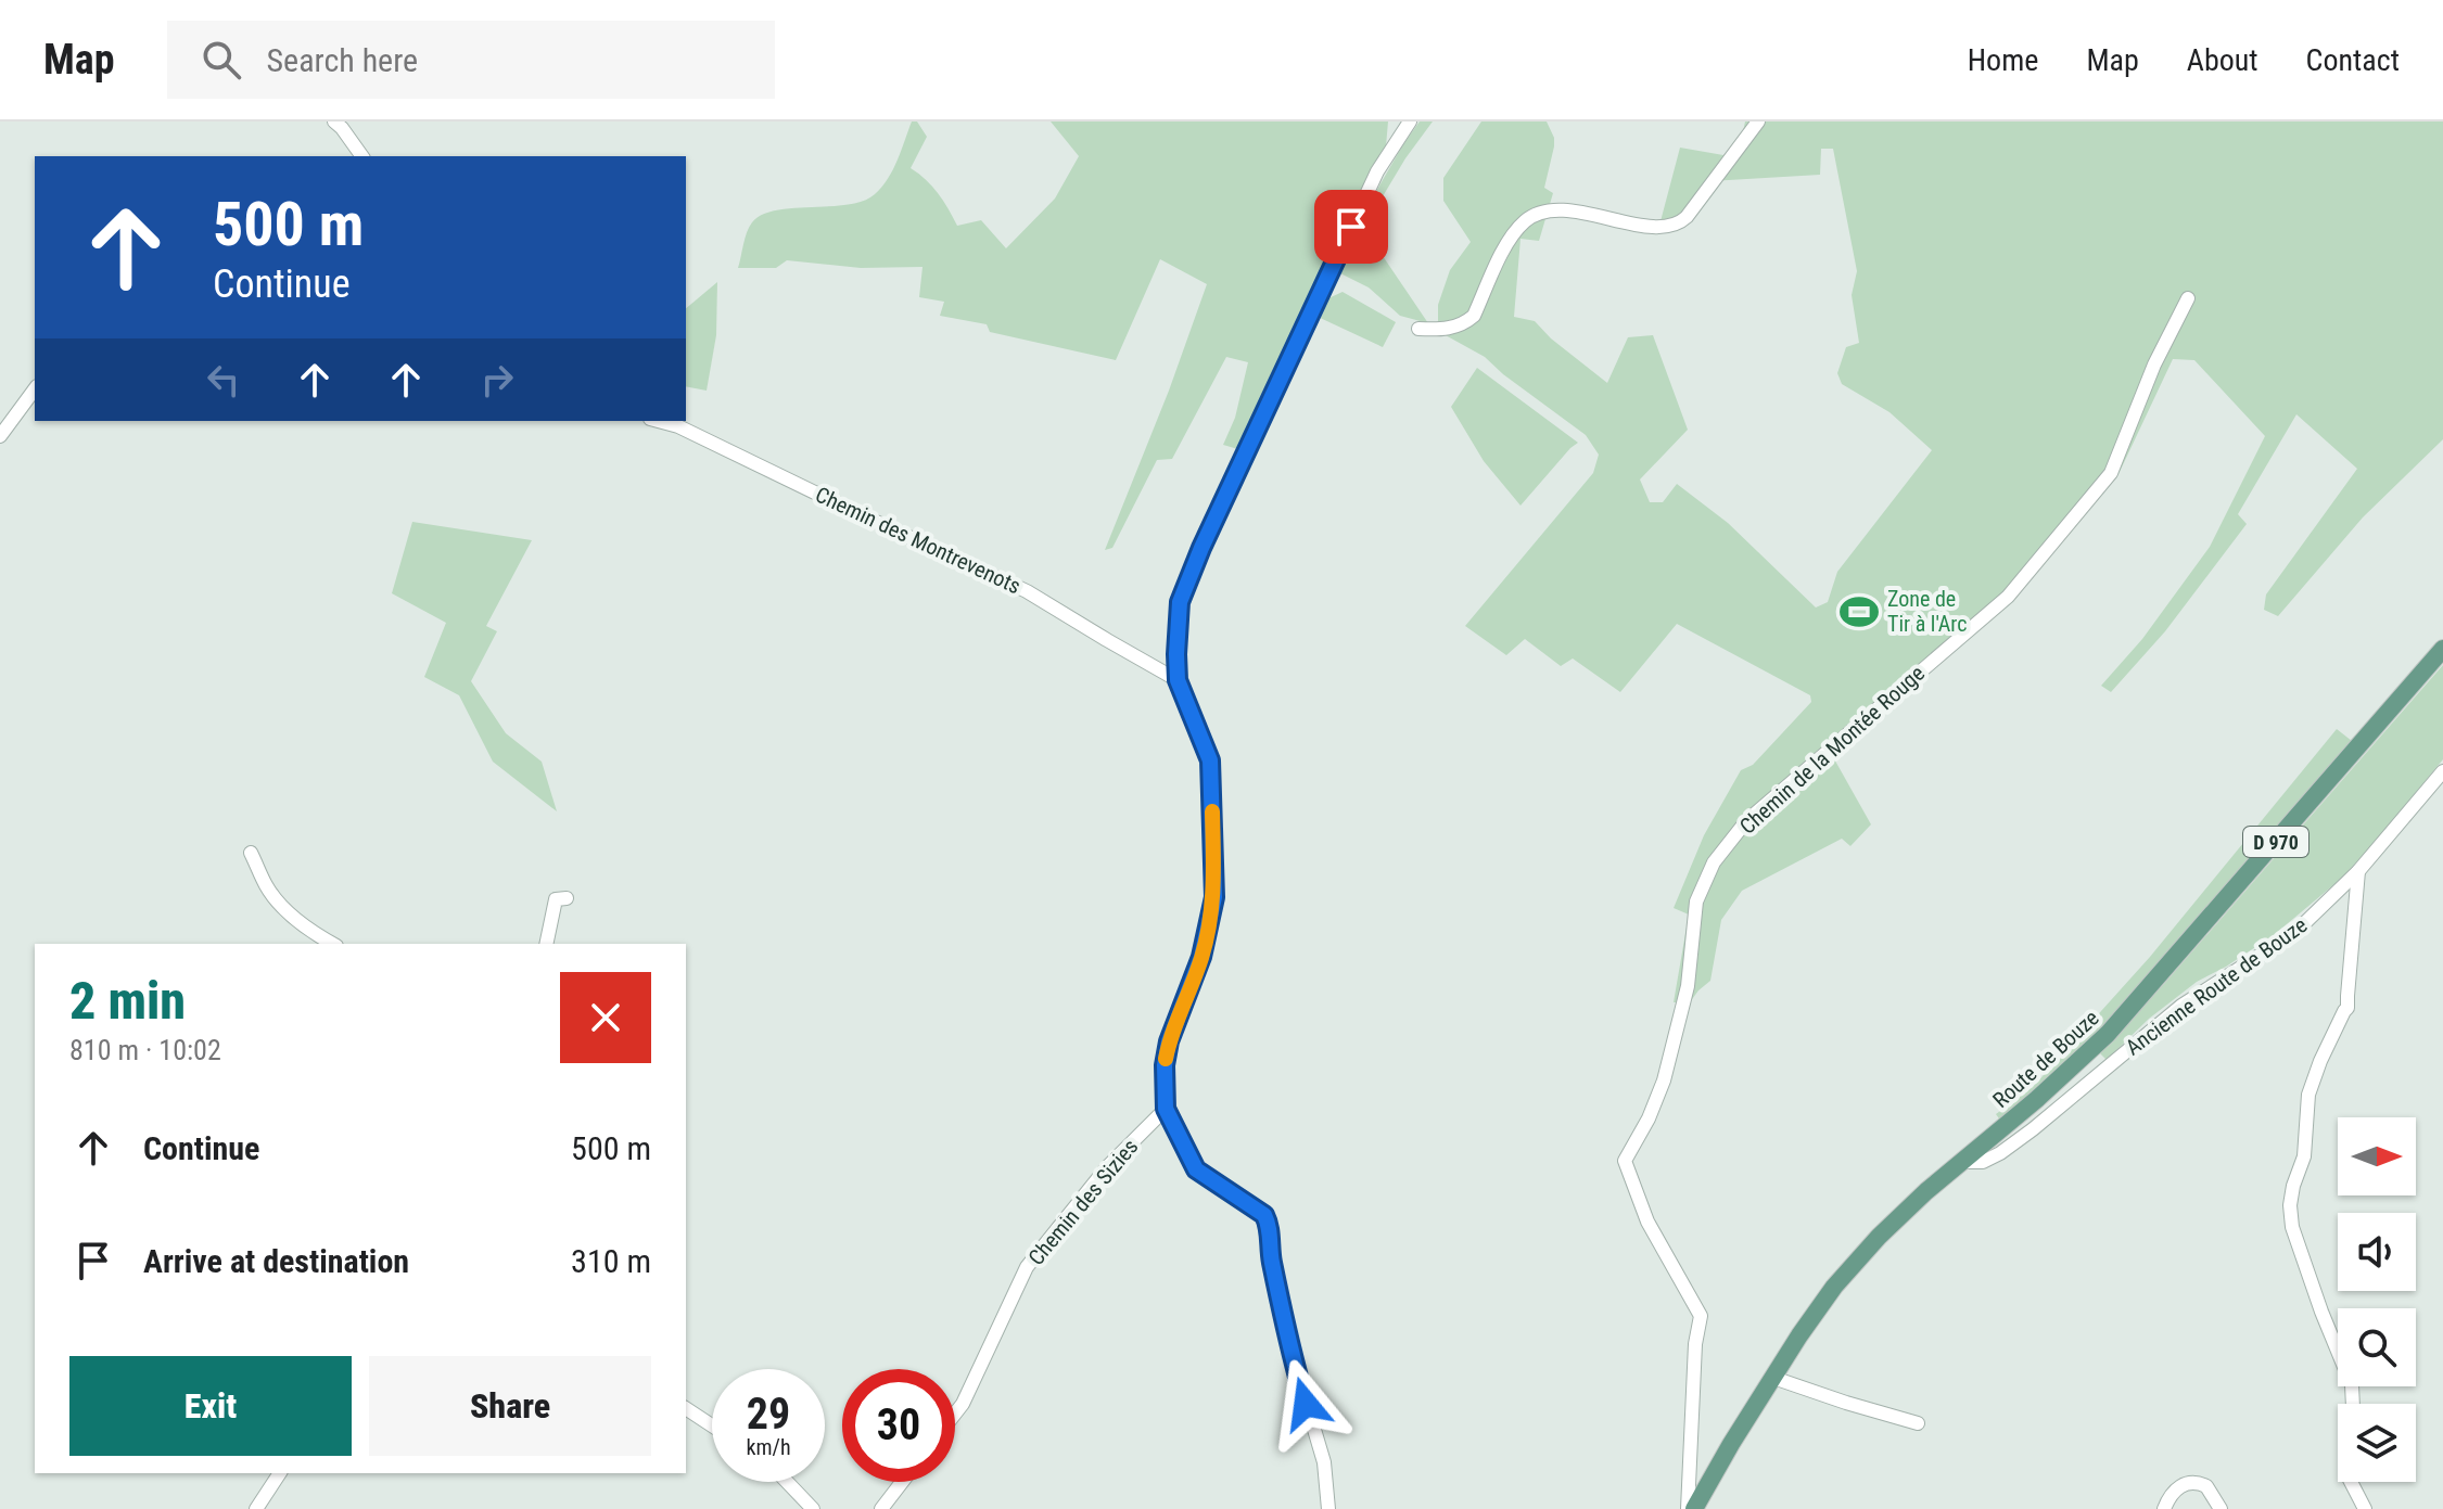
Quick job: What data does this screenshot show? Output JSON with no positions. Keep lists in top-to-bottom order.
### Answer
{
  "streets": {
    "main road": ["D 970", "Route de Bouze"],
    "street": [
      "Chemin des Montrevenots",
      "Chemin de la Montée Rouge",
      "Ancienne Route de Bouze",
      "Chemin des Sizies"
    ]
  },
  "crossings": [
    ["Ancienne Route de Bouze", "Route de Bouze"]
  ],
  "places": {
    "sports": ["Zone de Tir à l'Arc"]
  },
  "north": "right",
  "page": {
    "header": "Map",
    "search": "Search here",
    "nav": [
      "Home",
      "Map",
      "About",
      "Contact"
    ],
    "turn": ["500 m", "Continue"],
    "heading": ["2 min", "810 m · 10:02"],
    "list": [
      {
        "name": "Continue",
        "value": "500 m"
      },
      {
        "name": "Arrive at destination",
        "value": "310 m"
      }
    ],
    "buttons": ["Exit", "Share"],
    "speed": "29 km/h",
    "limit": "30"
  }
}
